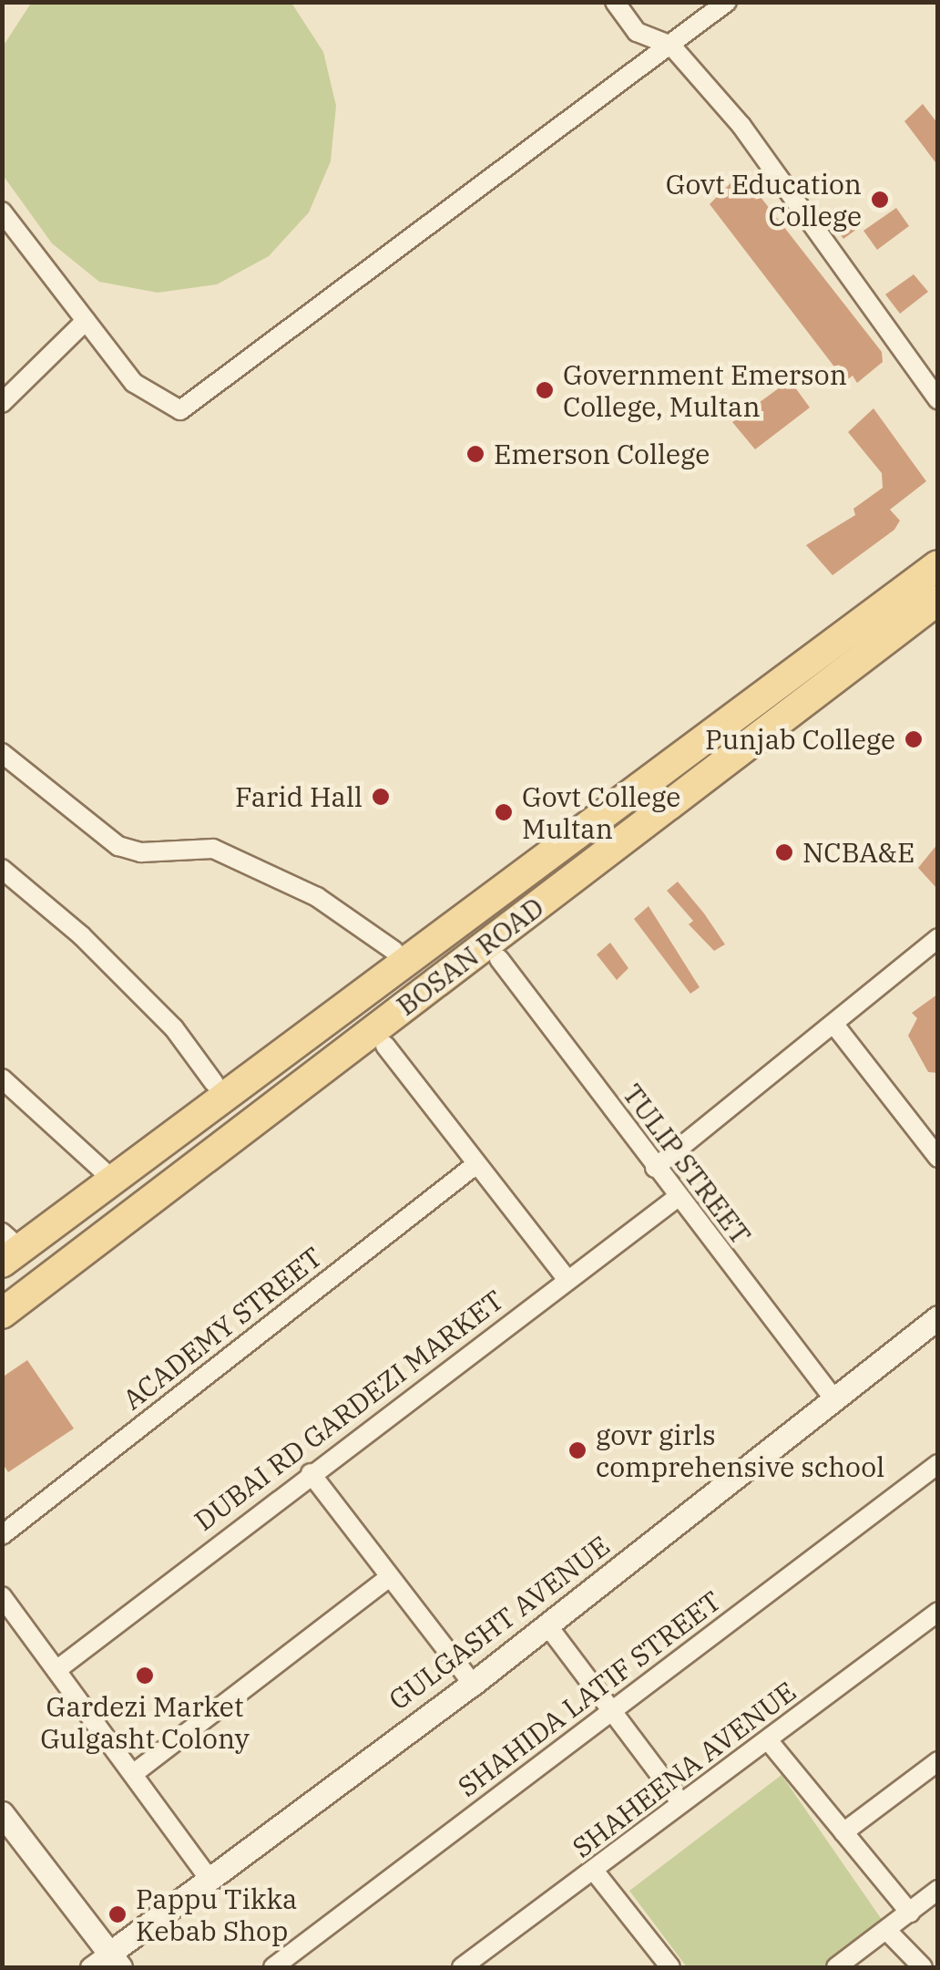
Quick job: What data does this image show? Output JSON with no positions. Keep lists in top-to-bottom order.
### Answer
{
  "streets": {
    "main road": ["BOSAN ROAD"],
    "street": [
      "TULIP STREET",
      "ACADEMY STREET",
      "DUBAI RD GARDEZI MARKET",
      "GULGASHT AVENUE",
      "SHAHIDA LATIF STREET",
      "SHAHEENA AVENUE"
    ]
  },
  "crossings": [
    ["TULIP STREET", "DUBAI RD GARDEZI MARKET"],
    ["TULIP STREET", "GULGASHT AVENUE"]
  ],
  "places": [
    "Govt Education College",
    "Government Emerson College, Multan",
    "Emerson College",
    "Punjab College",
    "Farid Hall",
    "Govt College Multan",
    "NCBA&E",
    "govr girls comprehensive school",
    "Gardezi Market Gulgasht Colony",
    "Pappu Tikka Kebab Shop"
  ]
}
